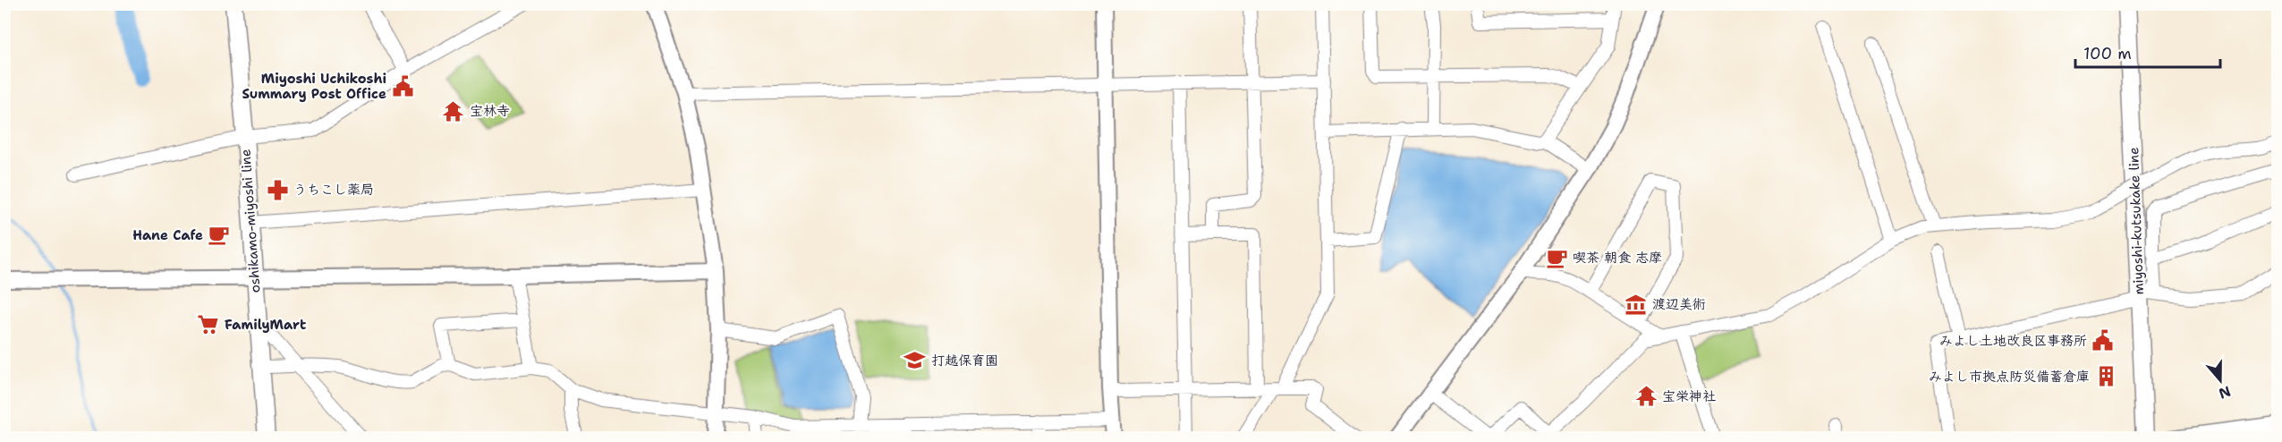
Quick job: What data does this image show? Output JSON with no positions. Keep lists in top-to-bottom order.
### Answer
{
  "streets": {
    "main road": ["oshikamo-miyoshi line", "miyoshi-kutsukake line"]
  },
  "places": {
    "public building": ["Miyoshi Uchikoshi Summary Post Office", "みよし土地改良区事務所"],
    "temple": ["宝林寺", "宝栄神社"],
    "pharmacy": ["うちこし薬局"],
    "cafe": ["Hane Cafe", "喫茶 朝食 志摩"],
    "museum": ["渡辺美術"],
    "supermarket": ["FamilyMart"],
    "school or university": ["打越保育園"],
    "building": ["みよし市拠点防災備蓄倉庫"]
  },
  "scale_bar": "100 m",
  "north": "bottom"
}
